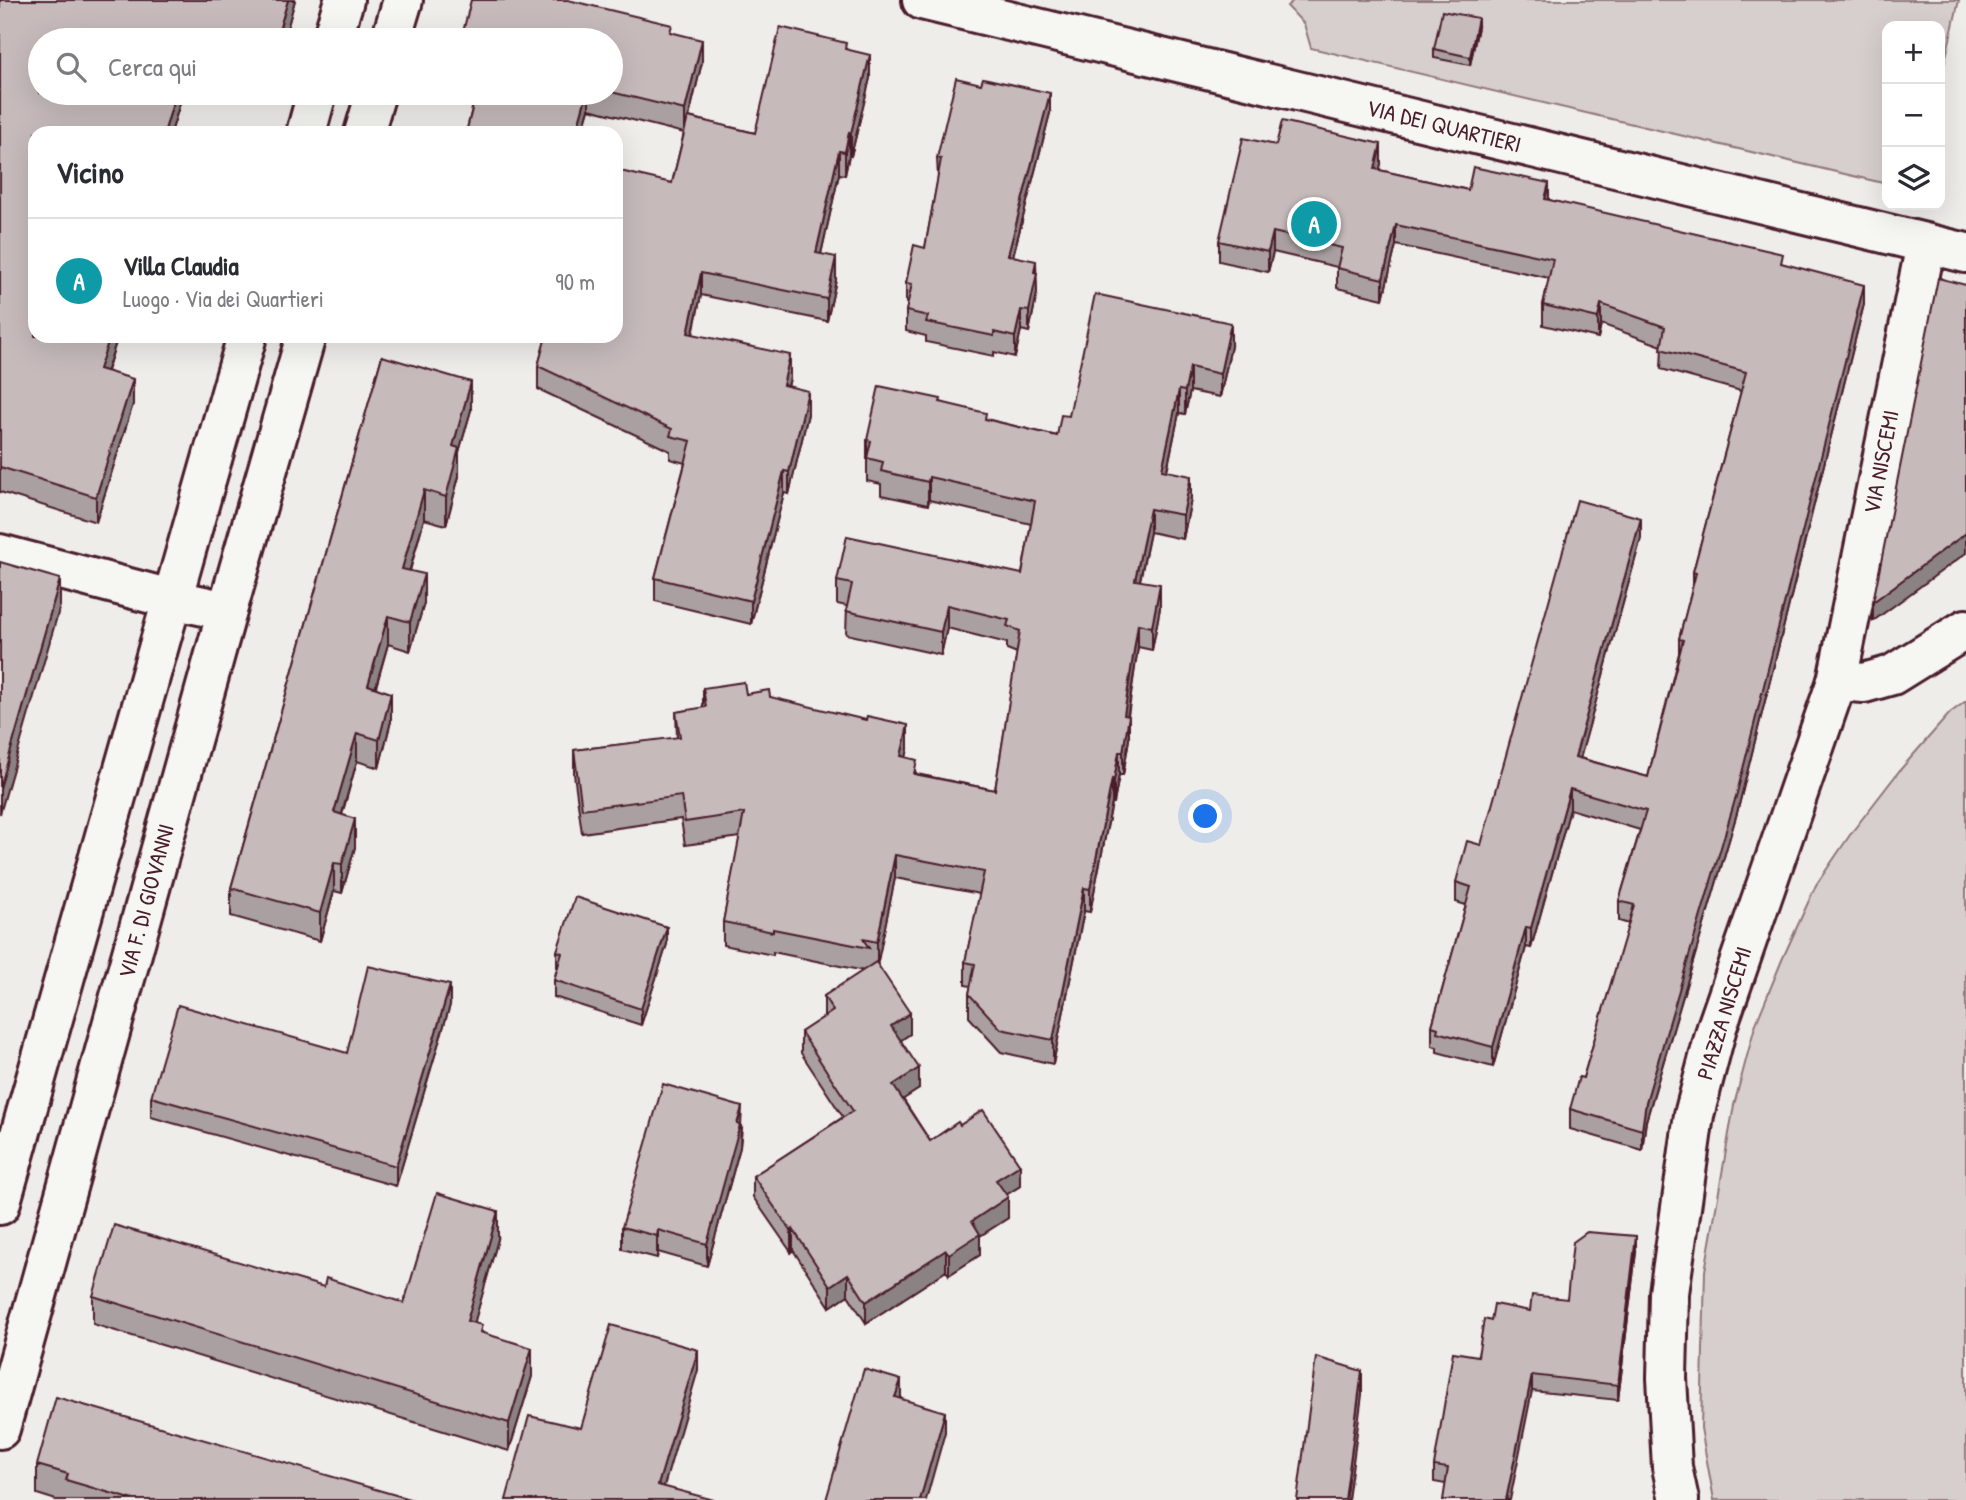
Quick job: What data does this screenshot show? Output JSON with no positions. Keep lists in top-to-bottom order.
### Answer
{
  "streets": {
    "street": [
      "VIA DEI QUARTIERI",
      "VIA NISCEMI",
      "VIA F. DI GIOVANNI",
      "PIAZZA NISCEMI"
    ]
  },
  "crossings": [
    ["VIA DEI QUARTIERI", "VIA NISCEMI"],
    ["VIA NISCEMI", "PIAZZA NISCEMI"]
  ],
  "page": {
    "map_buttons": ["+", "−"],
    "search": "Cerca qui",
    "heading": "Vicino",
    "pins": "A",
    "list": [
      {
        "mark": "A",
        "name": "Villa Claudia",
        "note": "Luogo · Via dei Quartieri",
        "value": "90 m"
      }
    ]
  }
}
